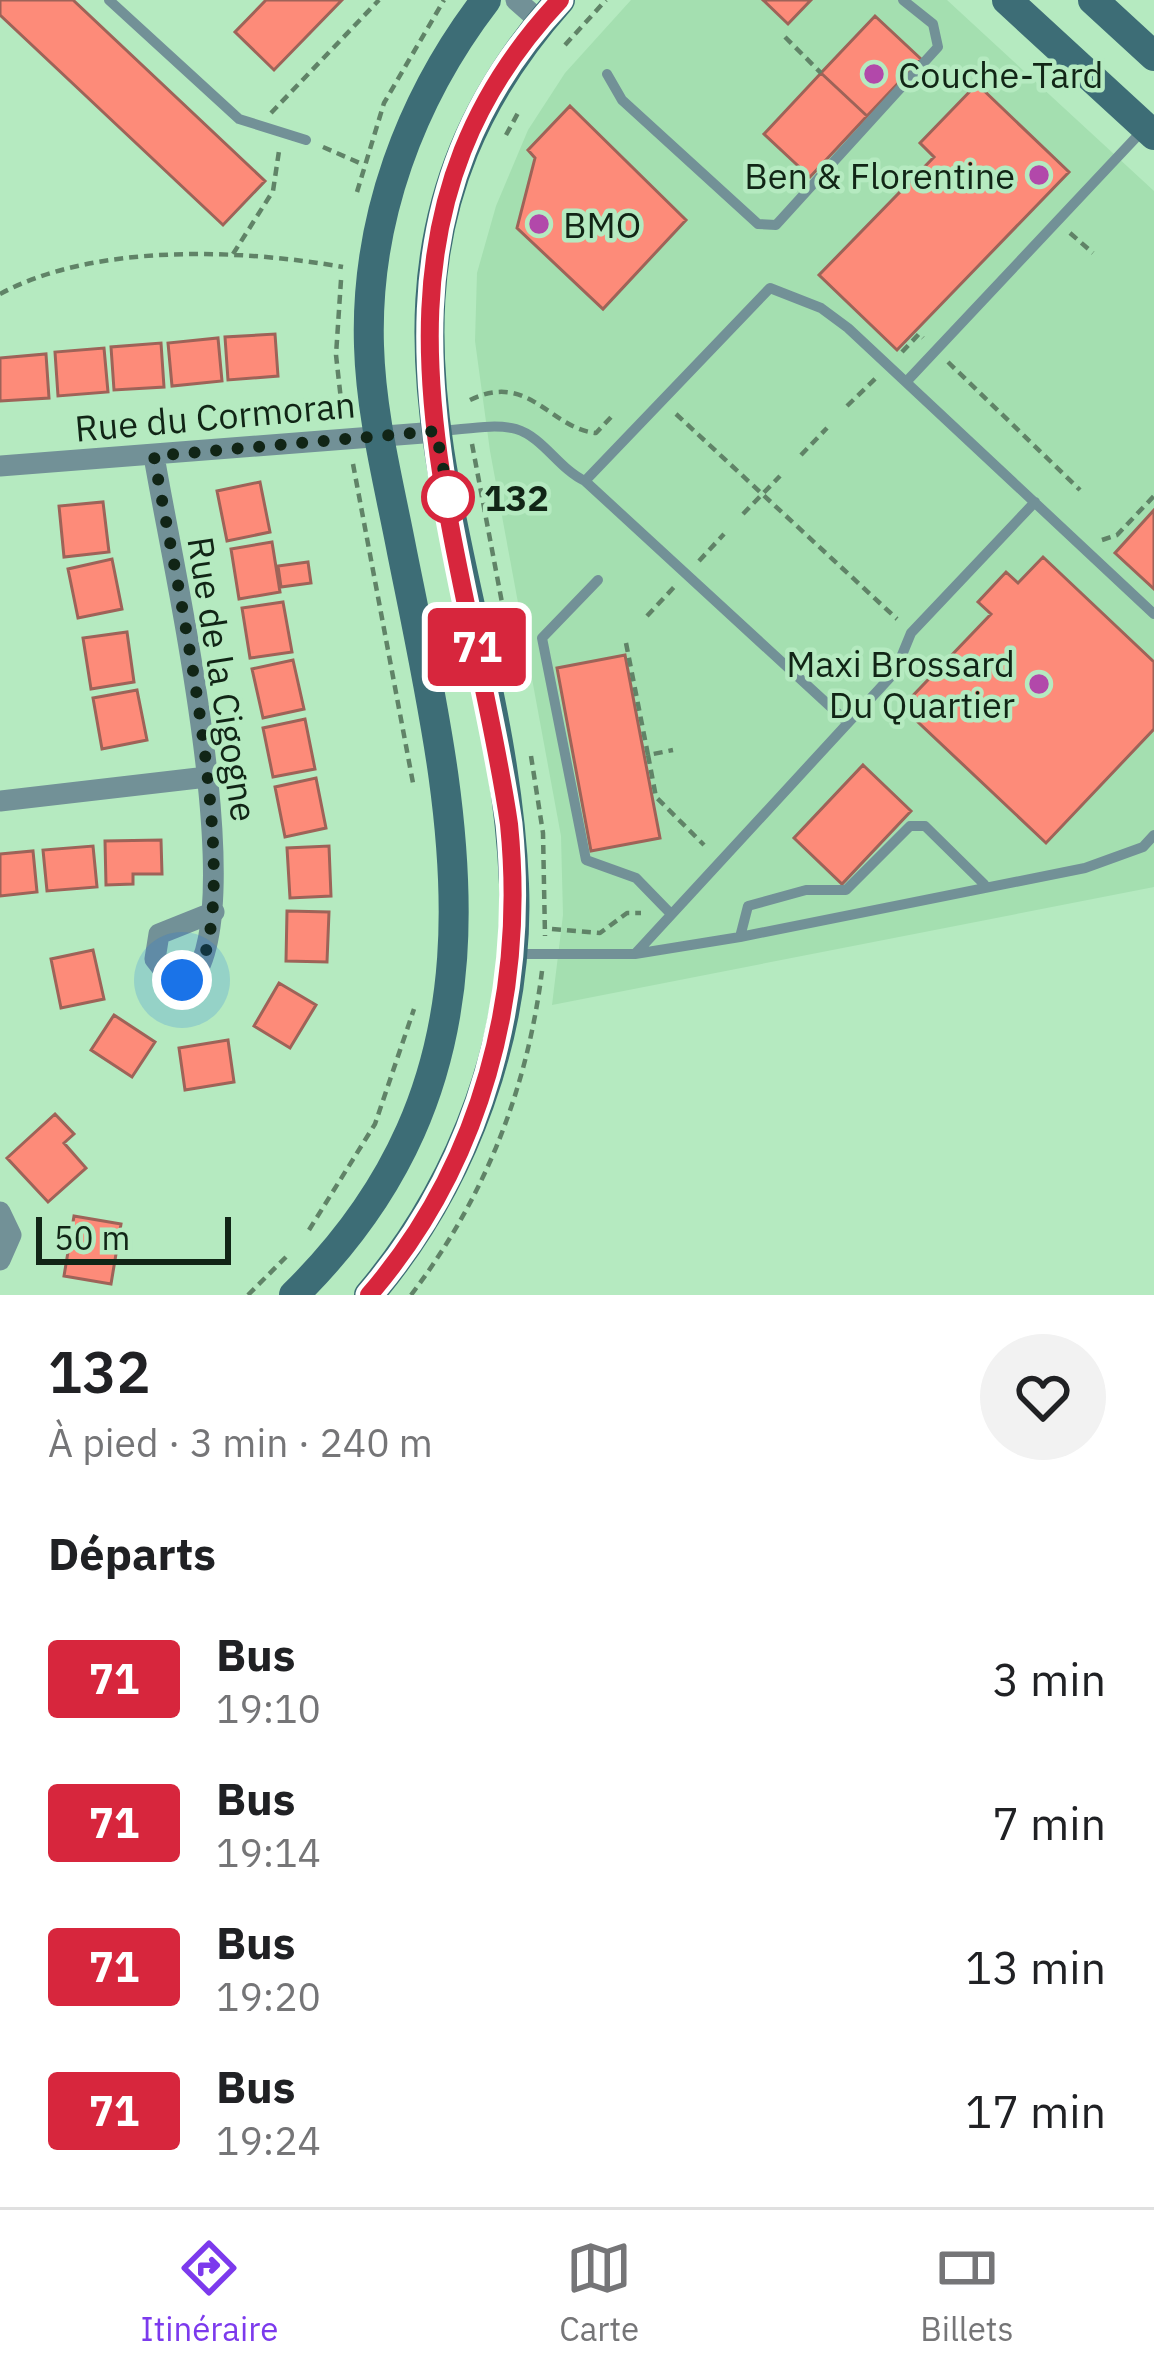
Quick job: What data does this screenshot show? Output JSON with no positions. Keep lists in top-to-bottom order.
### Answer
{
  "streets": {
    "street": ["Rue du Cormoran", "Rue de la Cigogne"]
  },
  "crossings": [
    ["Rue du Cormoran", "Rue de la Cigogne"]
  ],
  "places": [
    "Couche-Tard",
    "Ben & Florentine",
    "BMO",
    "132",
    "Maxi Brossard Du Quartier"
  ],
  "lines": ["bus line 71"],
  "scale_bar": "50 m",
  "page": {
    "on_map": "71",
    "scale": "50 m",
    "heading": [
      ["132", "À pied · 3 min · 240 m"],
      "Départs"
    ],
    "list": [
      {
        "mark": "71",
        "name": "Bus",
        "note": "19:10",
        "value": "3 min"
      },
      {
        "mark": "71",
        "name": "Bus",
        "note": "19:14",
        "value": "7 min"
      },
      {
        "mark": "71",
        "name": "Bus",
        "note": "19:20",
        "value": "13 min"
      },
      {
        "mark": "71",
        "name": "Bus",
        "note": "19:24",
        "value": "17 min"
      }
    ],
    "tabs": ["Itinéraire", "Carte", "Billets"]
  }
}
